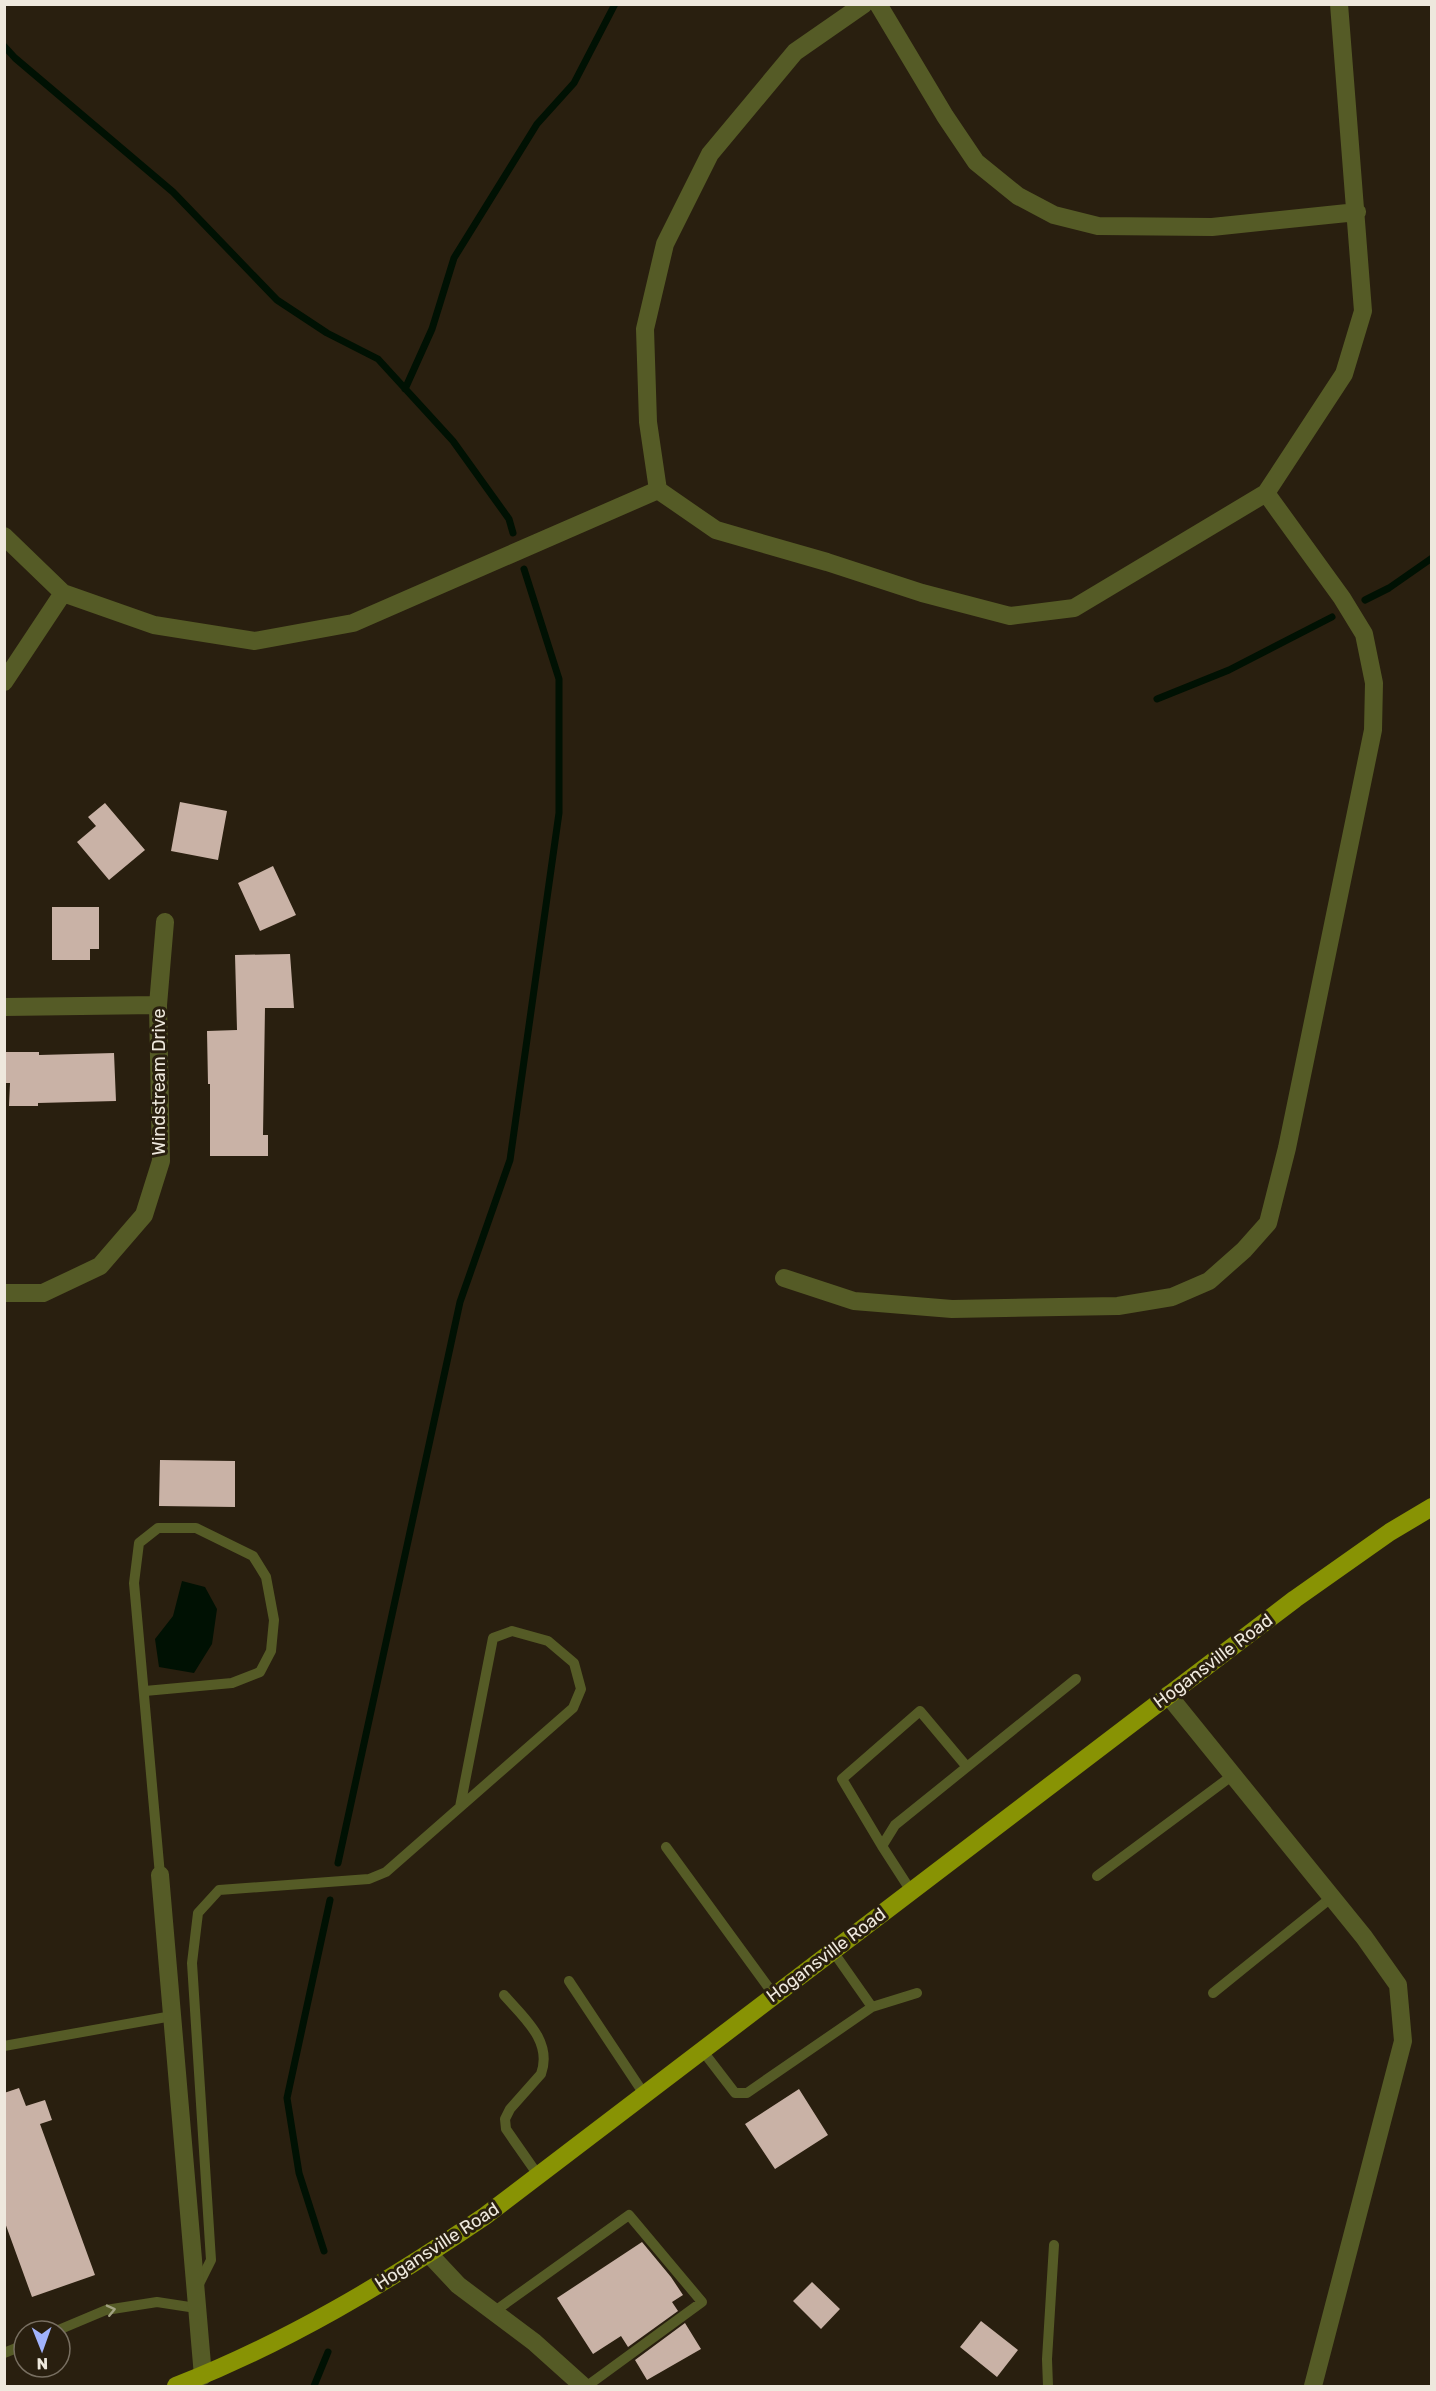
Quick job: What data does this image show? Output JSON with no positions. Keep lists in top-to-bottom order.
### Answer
{
  "streets": {
    "main road": ["Hogansville Road"],
    "street": ["Windstream Drive"]
  },
  "north": "bottom"
}
